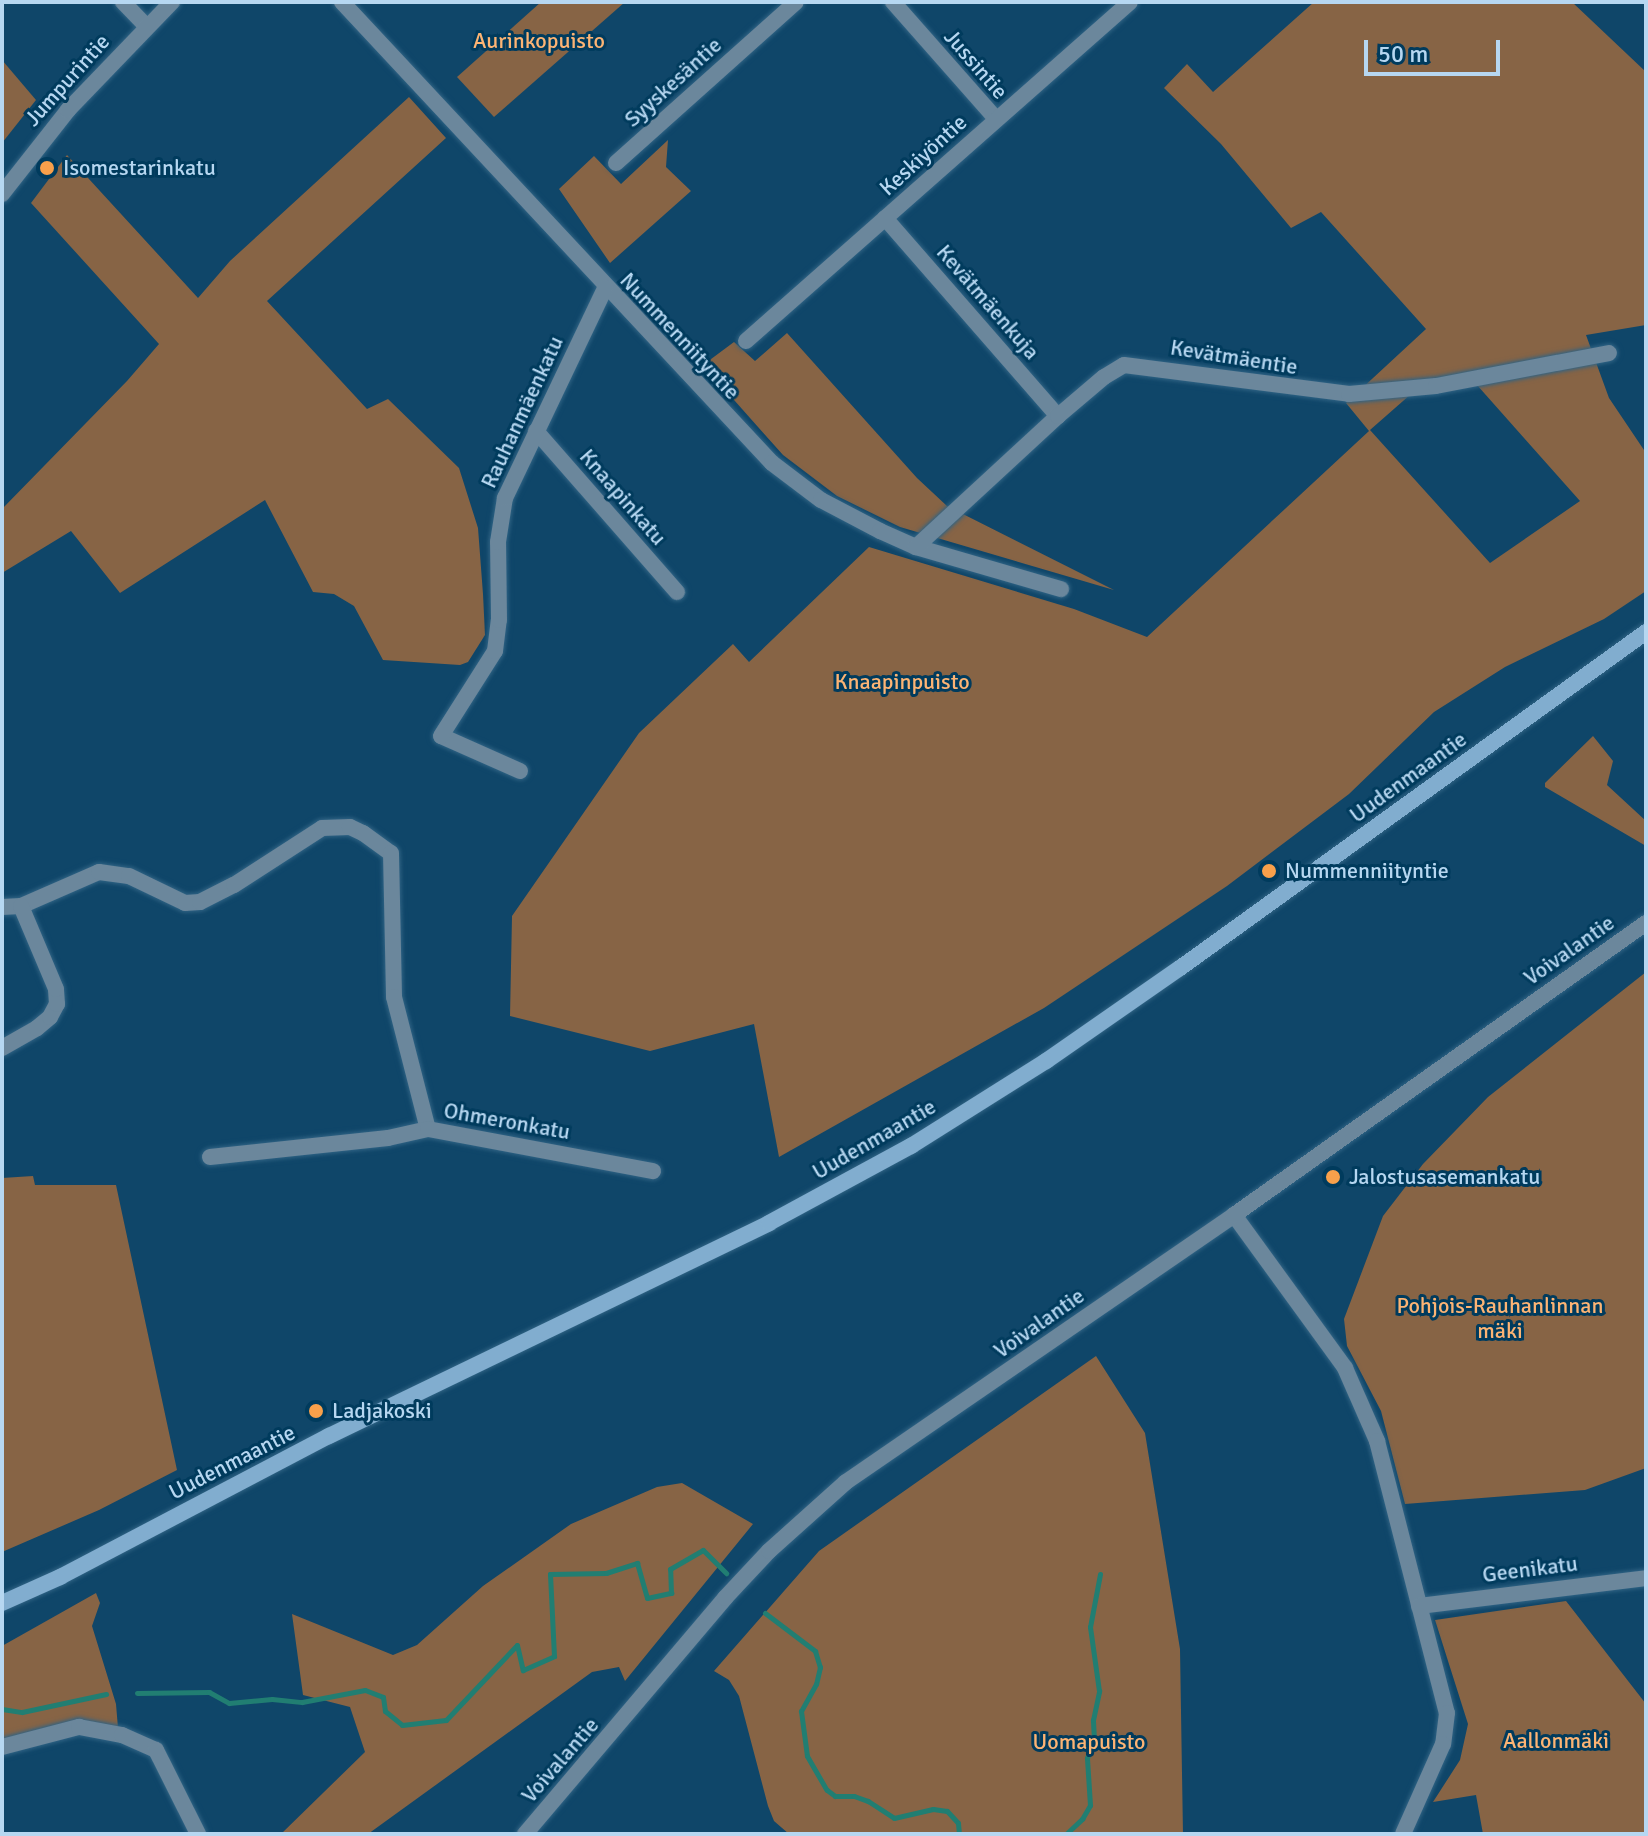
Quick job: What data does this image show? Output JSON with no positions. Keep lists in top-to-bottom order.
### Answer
{
  "streets": {
    "main road": ["Uudenmaantie"],
    "street": [
      "Jussintie",
      "Jumpurintie",
      "Syyskesäntie",
      "Keskiyöntie",
      "Kevätmäenkuja",
      "Nummenniityntie",
      "Kevätmäentie",
      "Rauhanmäenkatu",
      "Knaapinkatu",
      "Voivalantie",
      "Ohmeronkatu",
      "Geenikatu"
    ]
  },
  "crossings": [
    ["Jussintie", "Keskiyöntie"],
    ["Keskiyöntie", "Kevätmäenkuja"],
    ["Kevätmäenkuja", "Kevätmäentie"],
    ["Nummenniityntie", "Kevätmäentie"],
    ["Nummenniityntie", "Rauhanmäenkatu"],
    ["Rauhanmäenkatu", "Knaapinkatu"]
  ],
  "parks": [
    "Aurinkopuisto",
    "Knaapinpuisto",
    "Pohjois-Rauhanlinnan mäki",
    "Aallonmäki",
    "Uomapuisto"
  ],
  "places": [
    "Isomestarinkatu",
    "Nummenniityntie",
    "Jalostusasemankatu",
    "Ladjakoski"
  ],
  "scale_bar": "50 m"
}
